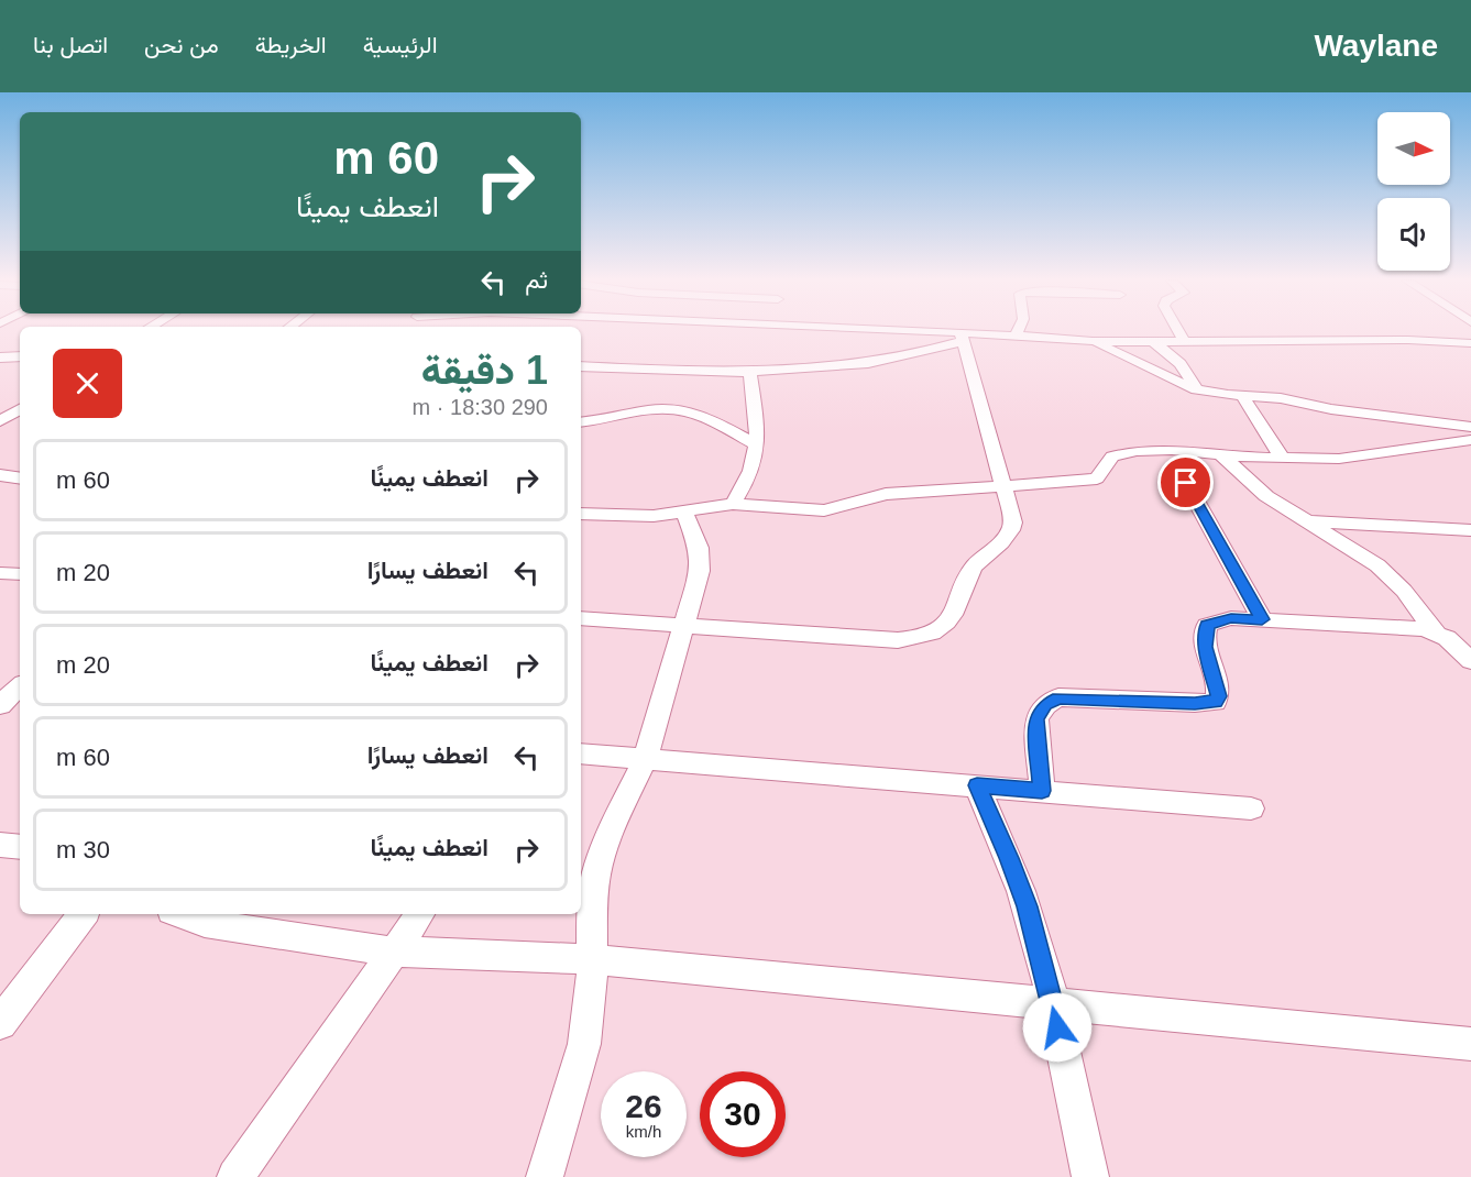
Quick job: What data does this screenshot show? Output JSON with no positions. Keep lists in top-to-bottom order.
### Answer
{
  "north": "right",
  "page": {
    "header": "Waylane",
    "nav": [
      "الرئيسية",
      "الخريطة",
      "من نحن",
      "اتصل بنا"
    ],
    "turn": ["60 m", "انعطف يمينًا"],
    "then": "ثم",
    "heading": ["1 دقيقة", "290 m · 18:30"],
    "list": [
      {
        "name": "انعطف يمينًا",
        "value": "60 m"
      },
      {
        "name": "انعطف يسارًا",
        "value": "20 m"
      },
      {
        "name": "انعطف يمينًا",
        "value": "20 m"
      },
      {
        "name": "انعطف يسارًا",
        "value": "60 m"
      },
      {
        "name": "انعطف يمينًا",
        "value": "30 m"
      }
    ],
    "speed": "26 km/h",
    "limit": "30"
  }
}
